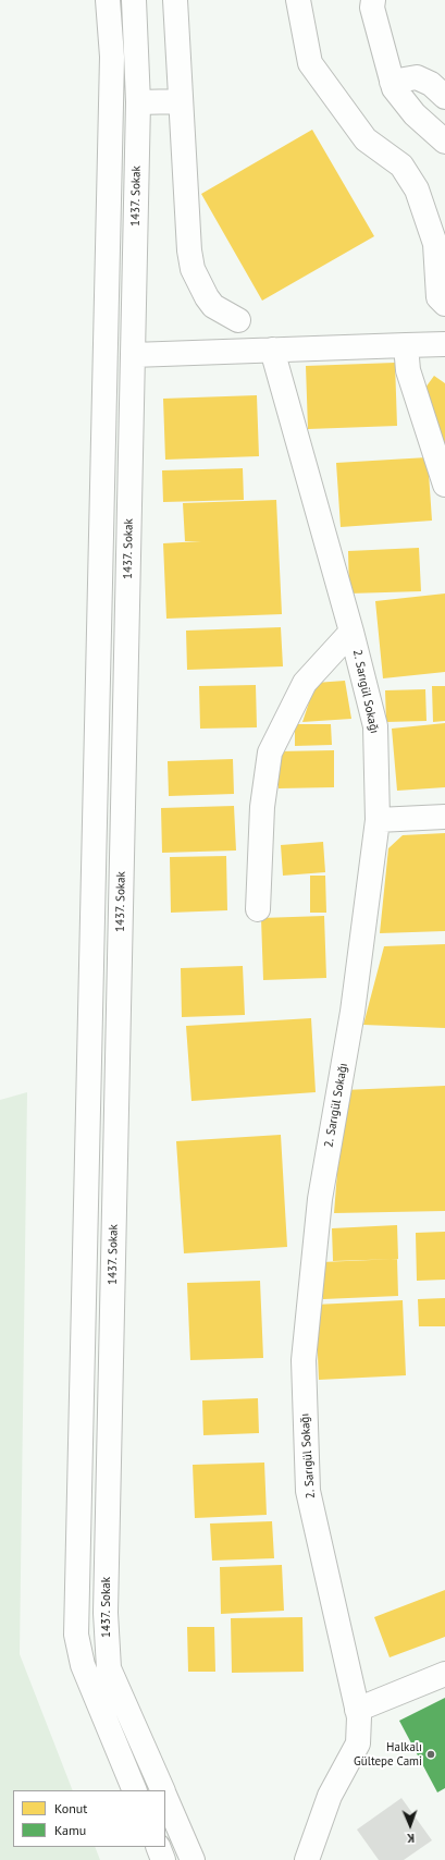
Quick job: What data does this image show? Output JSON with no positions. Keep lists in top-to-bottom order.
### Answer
{
  "streets": {
    "street": ["1437. Sokak", "2. Sarıgül Sokağı"]
  },
  "places": ["Halkalı Gültepe Cami"],
  "legend": ["Konut", "Kamu"],
  "north": "bottom"
}
